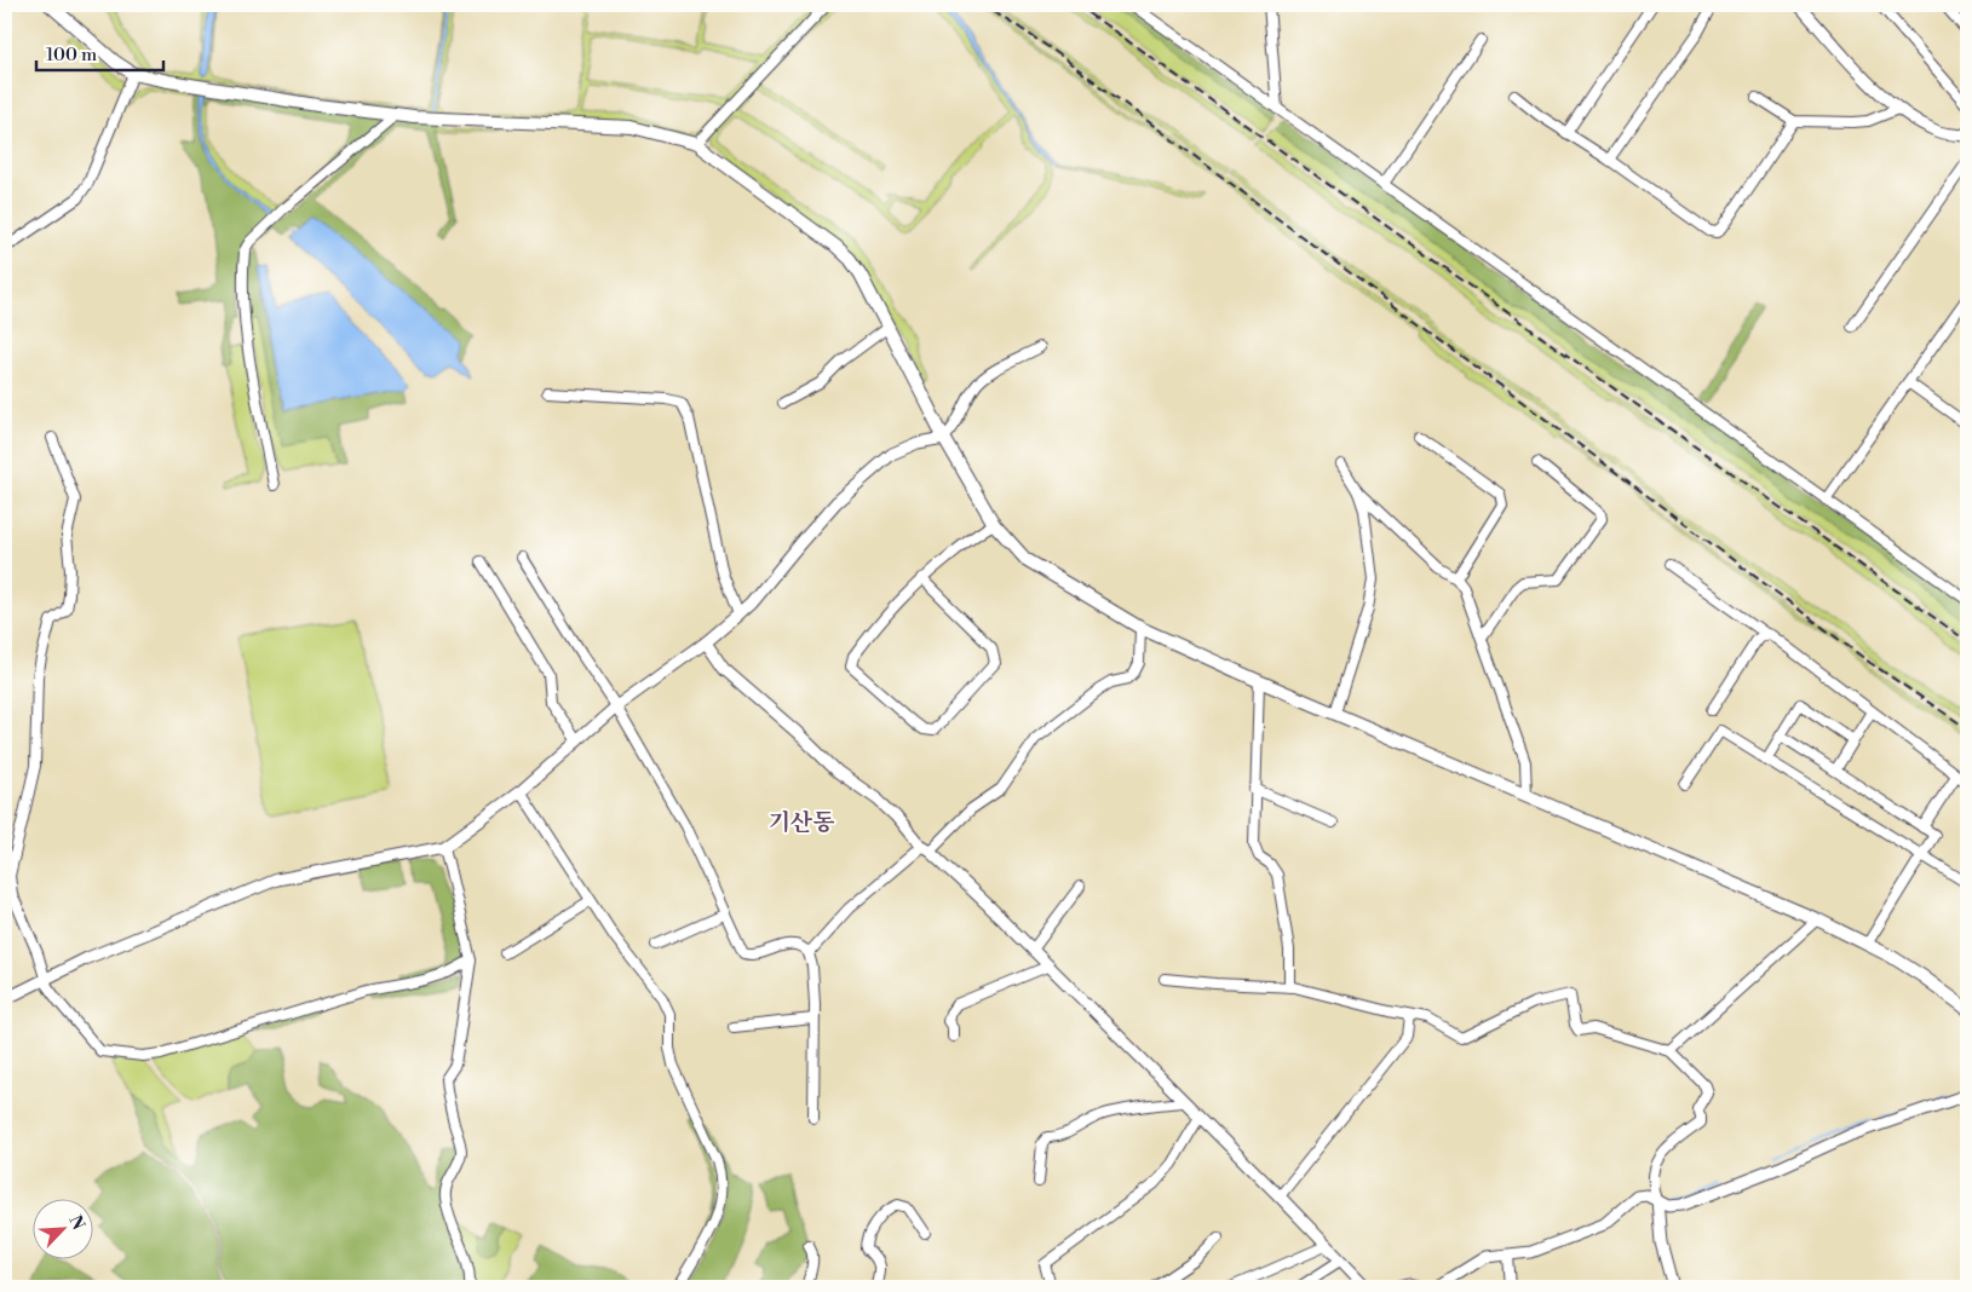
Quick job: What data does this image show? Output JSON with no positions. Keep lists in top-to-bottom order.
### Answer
{
  "districts": ["기산동"],
  "scale_bar": "100 m",
  "north": "top right"
}
